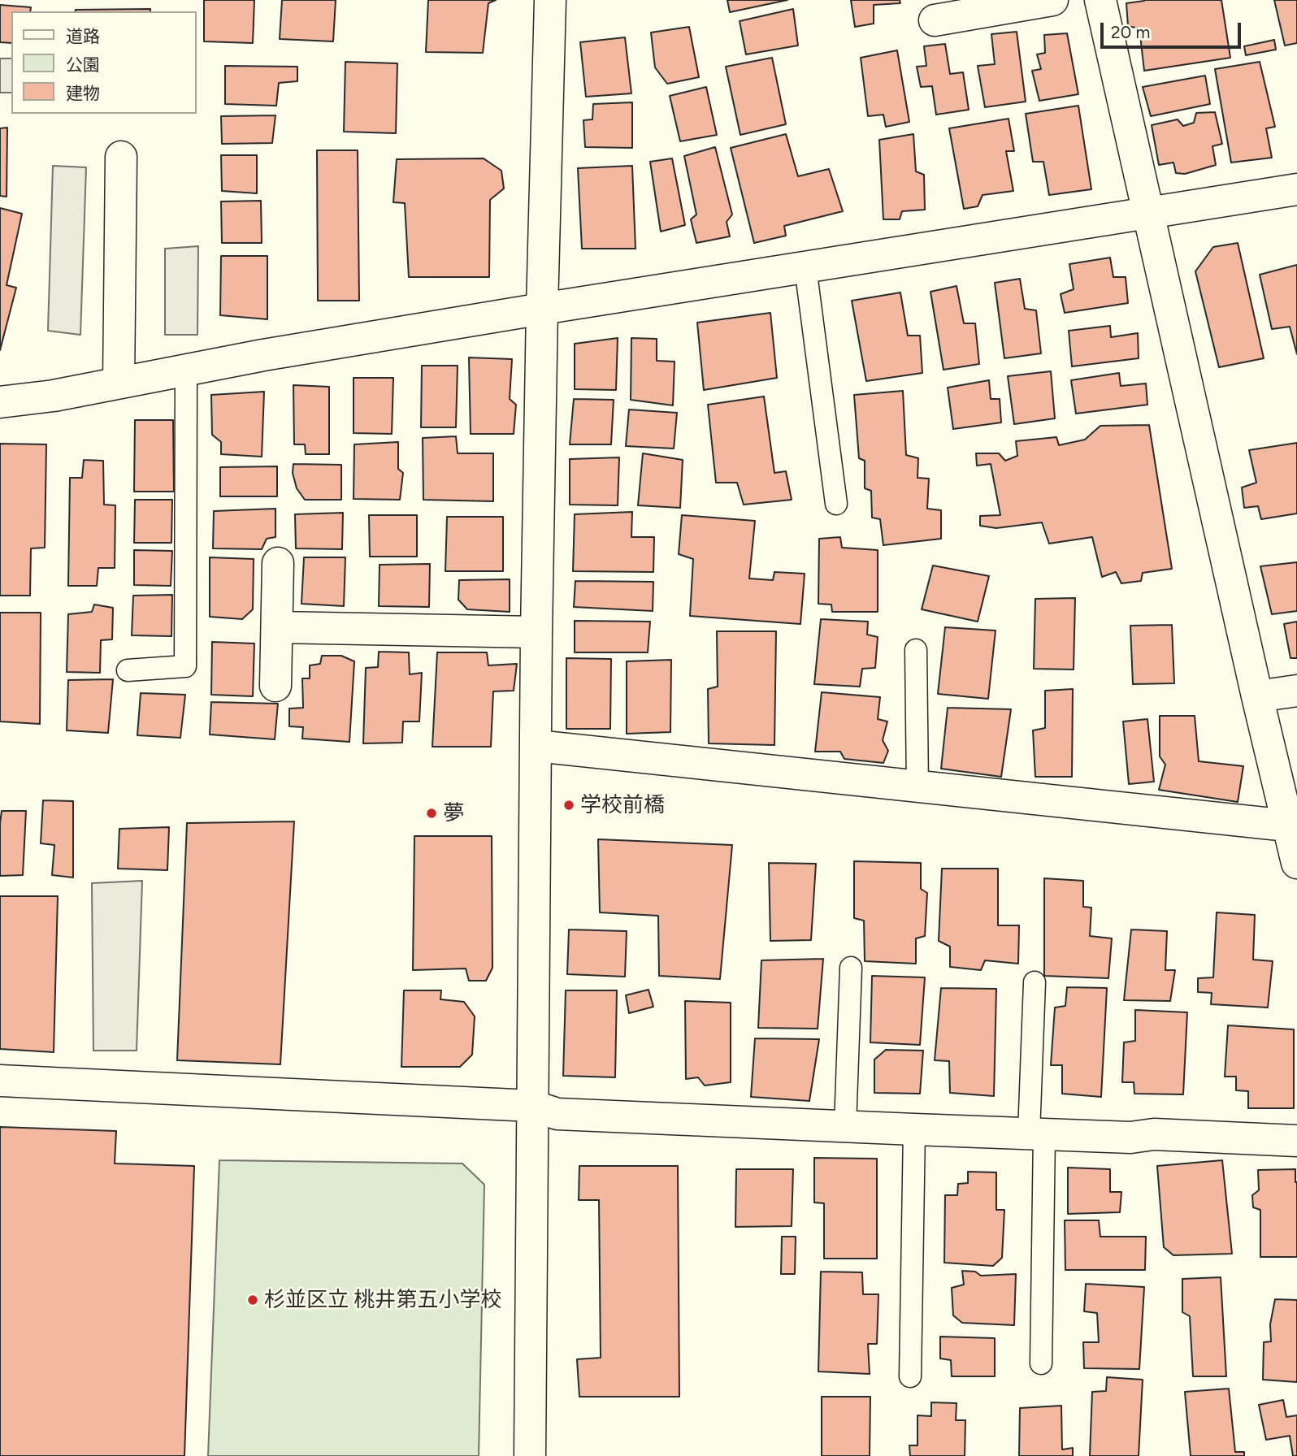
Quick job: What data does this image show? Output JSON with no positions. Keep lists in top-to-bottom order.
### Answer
{
  "places": ["学校前橋", "夢", "杉並区立 桃井第五小学校"],
  "legend": ["道路", "公園", "建物"],
  "scale_bar": "20 m"
}
